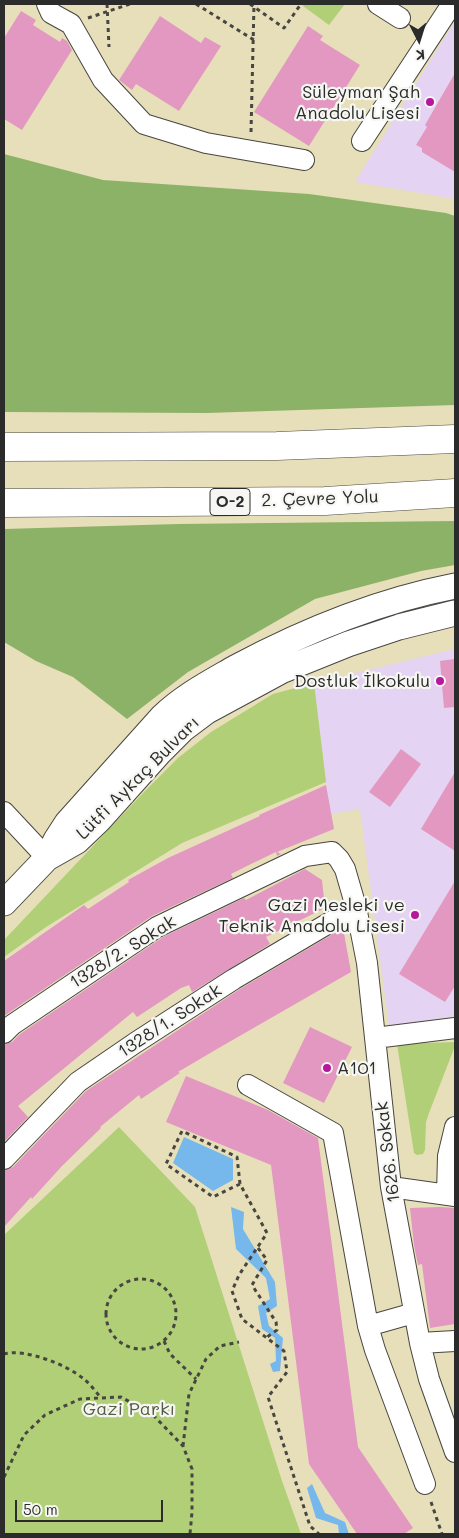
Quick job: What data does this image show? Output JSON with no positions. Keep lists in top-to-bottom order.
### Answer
{
  "streets": {
    "highway": ["2. Çevre Yolu", "O-2"],
    "main road": ["Lütfi Aykaç Bulvarı"],
    "street": ["1328/2. Sokak", "1328/1. Sokak", "1626. Sokak"]
  },
  "crossings": [
    ["1328/2. Sokak", "1626. Sokak"],
    ["1328/1. Sokak", "1626. Sokak"]
  ],
  "parks": ["Gazi Parkı"],
  "places": [
    "Süleyman Şah Anadolu Lisesi",
    "Dostluk İlkokulu",
    "Gazi Mesleki ve Teknik Anadolu Lisesi",
    "A101"
  ],
  "scale_bar": "50 m",
  "north": "bottom"
}
